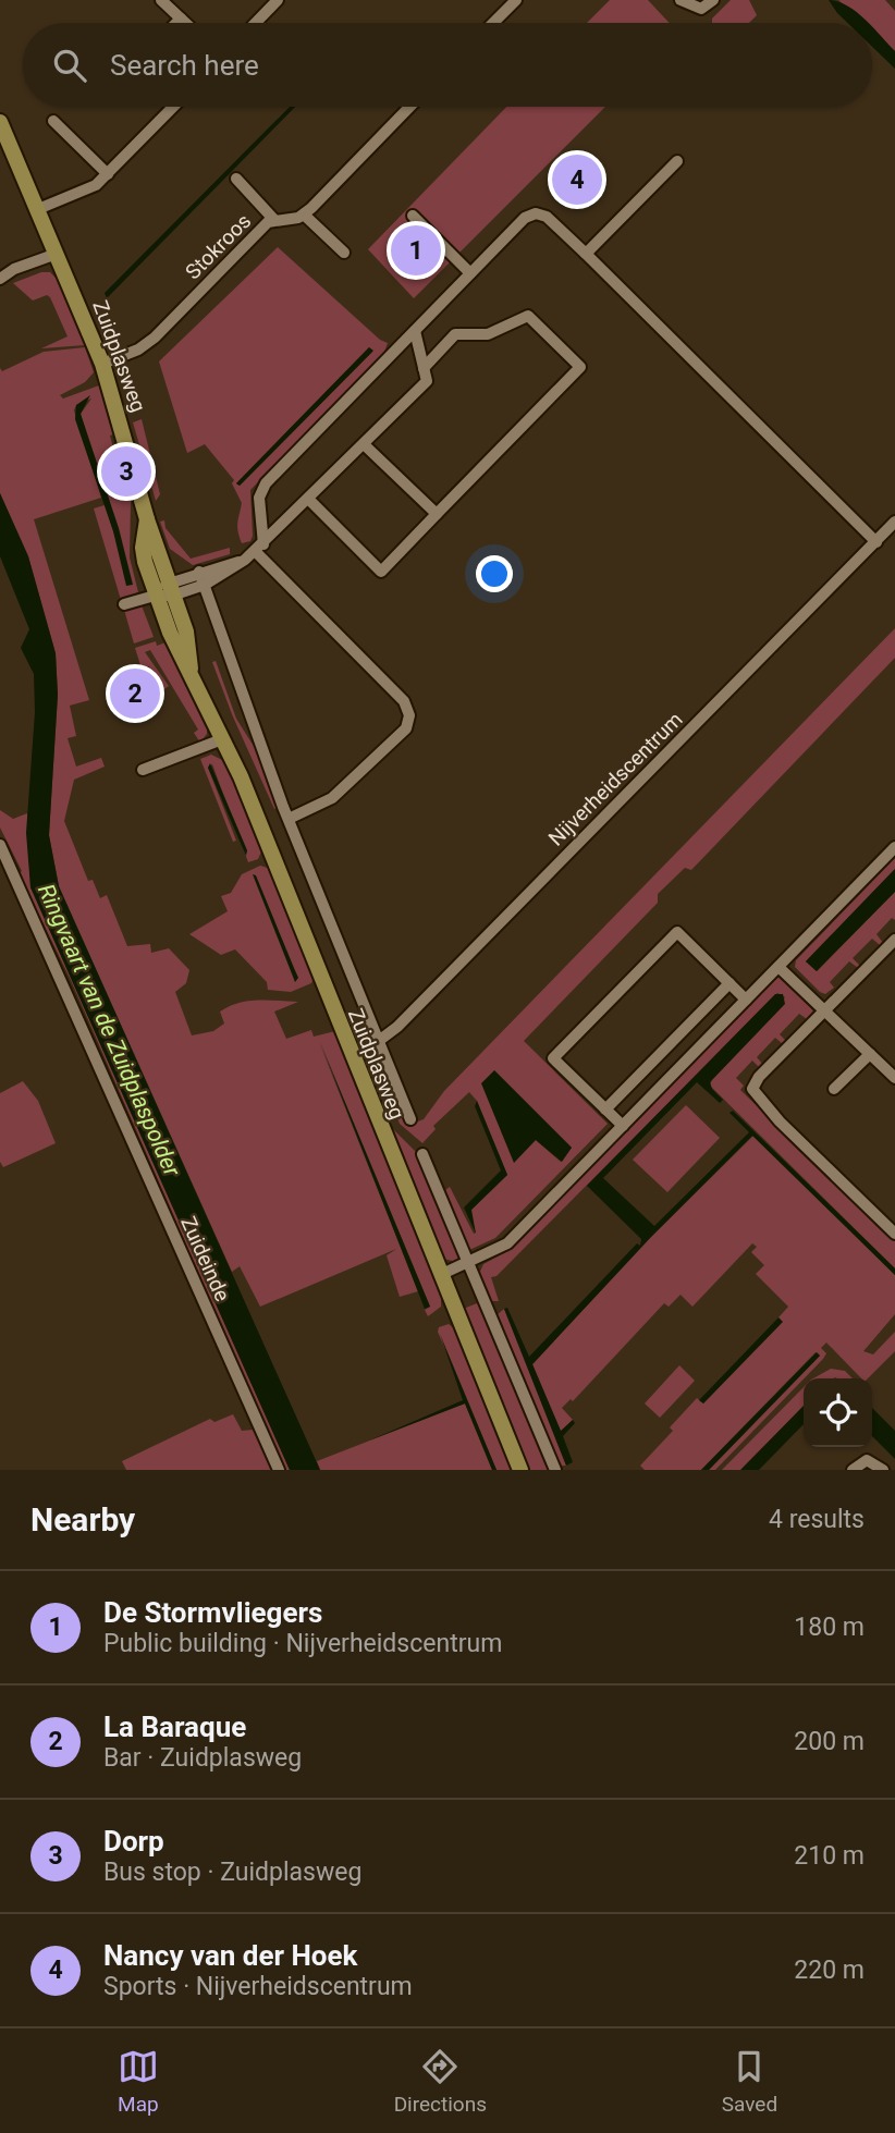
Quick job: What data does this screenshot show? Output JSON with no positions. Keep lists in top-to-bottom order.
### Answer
{
  "streets": {
    "main road": ["Zuidplasweg"],
    "street": ["Stokroos", "Nijverheidscentrum", "Zuideinde"]
  },
  "crossings": [
    ["Stokroos", "Zuidplasweg"],
    ["Zuidplasweg", "Nijverheidscentrum"]
  ],
  "water": ["Ringvaart van de Zuidplaspolder"],
  "page": {
    "search": "Search here",
    "pins": [
      "4",
      "1",
      "3",
      "2"
    ],
    "heading": ["Nearby", "4 results"],
    "list": [
      {
        "mark": "1",
        "name": "De Stormvliegers",
        "note": "Public building · Nijverheidscentrum",
        "value": "180 m"
      },
      {
        "mark": "2",
        "name": "La Baraque",
        "note": "Bar · Zuidplasweg",
        "value": "200 m"
      },
      {
        "mark": "3",
        "name": "Dorp",
        "note": "Bus stop · Zuidplasweg",
        "value": "210 m"
      },
      {
        "mark": "4",
        "name": "Nancy van der Hoek",
        "note": "Sports · Nijverheidscentrum",
        "value": "220 m"
      }
    ],
    "nav": ["Map", "Directions", "Saved"]
  }
}
